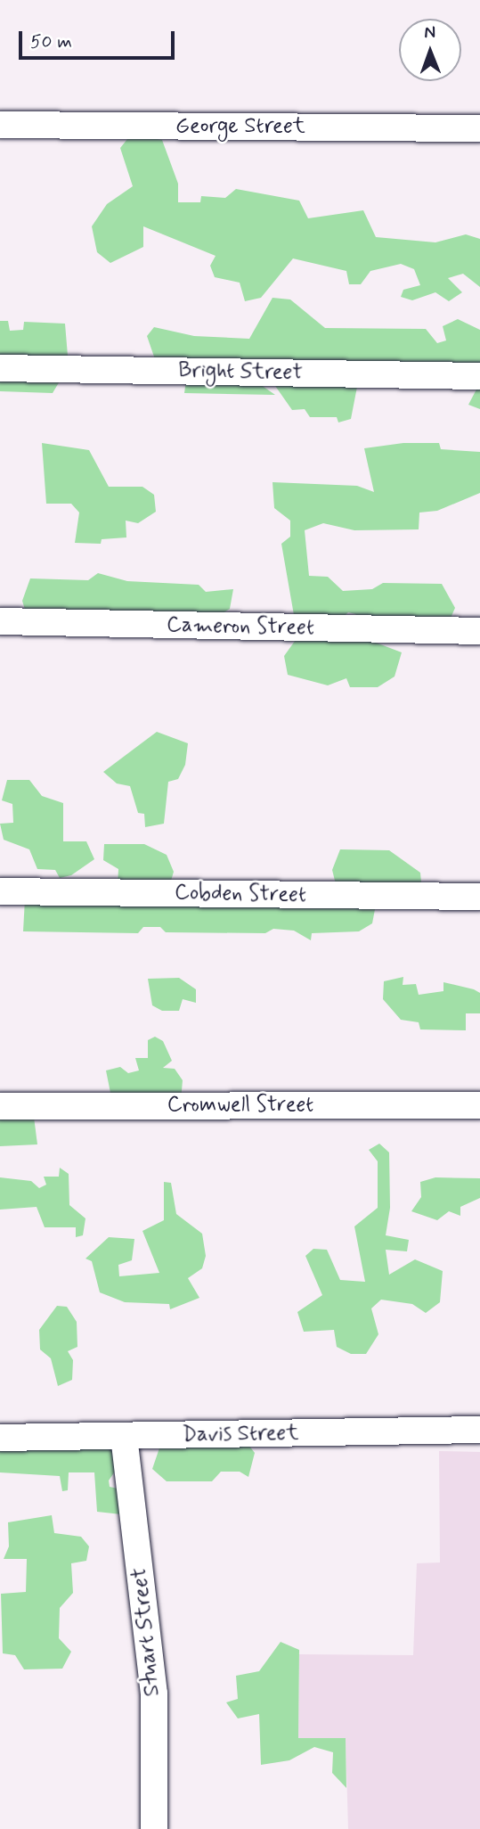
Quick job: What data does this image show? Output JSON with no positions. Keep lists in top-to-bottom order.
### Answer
{
  "streets": {
    "street": [
      "George Street",
      "Bright Street",
      "Cameron Street",
      "Cobden Street",
      "Cromwell Street",
      "Davis Street",
      "Stuart Street"
    ]
  },
  "crossings": [
    ["Davis Street", "Stuart Street"]
  ],
  "scale_bar": "50 m",
  "north": "top"
}
